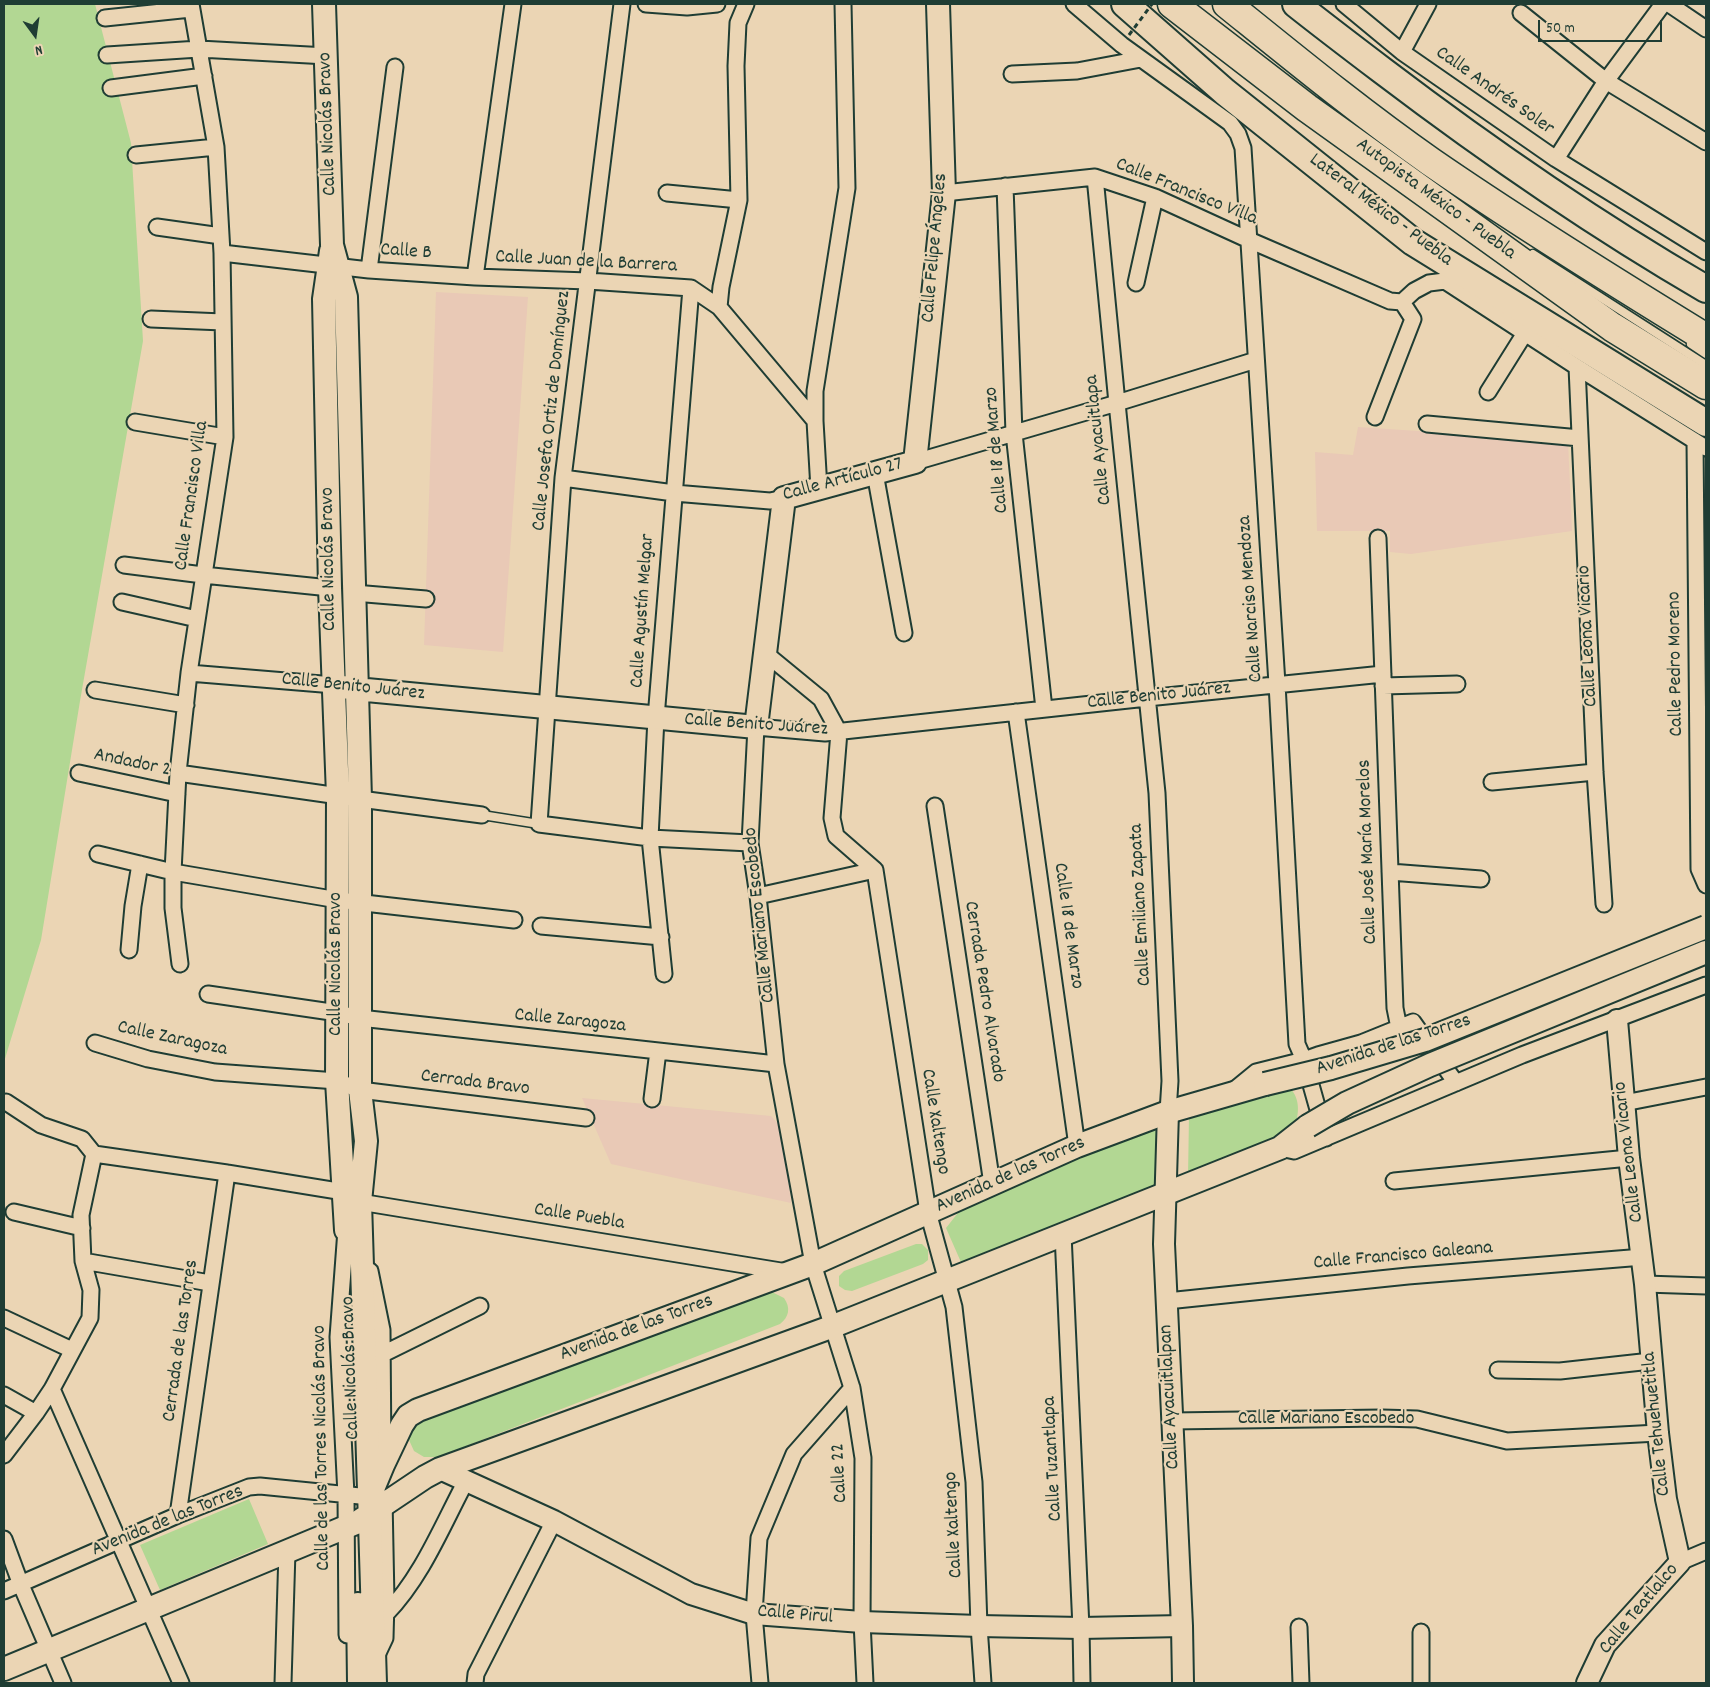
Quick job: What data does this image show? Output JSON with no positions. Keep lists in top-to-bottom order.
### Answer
{
  "streets": {
    "highway": ["Autopista México - Puebla", "Lateral México - Puebla"],
    "main road": [
      "Calle Nicolás Bravo",
      "Calle Felipe Ángeles",
      "Calle Artículo 27",
      "Calle Benito Juárez",
      "Calle Mariano Escobedo",
      "Avenida de las Torres"
    ],
    "street": [
      "Calle Andrés Soler",
      "Calle Francisco Villa",
      "Calle B",
      "Calle Juan de la Barrera",
      "Calle Josefa Ortiz de Domínguez",
      "Calle Ayacuitlapa",
      "Calle 18 de Marzo",
      "Calle Narciso Mendoza",
      "Calle Agustín Melgar",
      "Calle Leona Vicario",
      "Calle Pedro Moreno",
      "Andador 2",
      "Calle José María Morelos",
      "Calle Emiliano Zapata",
      "Cerrada Pedro Alvarado",
      "Calle Zaragoza",
      "Cerrada Bravo",
      "Calle Xaltengo",
      "Calle Puebla",
      "Calle Francisco Galeana",
      "Cerrada de las Torres",
      "Calle Ayacuitlalpan",
      "Calle Tehuehuetitla",
      "Calle Tuzantlapa",
      "Calle 22",
      "Calle Teatlalco",
      "Calle Pirul"
    ]
  },
  "crossings": [
    ["Calle Nicolás Bravo", "Calle B"],
    ["Calle Nicolás Bravo", "Calle Benito Juárez"],
    ["Calle Nicolás Bravo", "Calle Zaragoza"],
    ["Calle Nicolás Bravo", "Avenida de las Torres"],
    ["Calle Nicolás Bravo", "Cerrada Bravo"],
    ["Calle Nicolás Bravo", "Calle Puebla"],
    ["Calle Francisco Villa", "Calle Felipe Ángeles"],
    ["Calle Francisco Villa", "Calle B"],
    ["Calle Francisco Villa", "Calle Ayacuitlapa"],
    ["Calle Francisco Villa", "Calle 18 de Marzo"],
    ["Calle Francisco Villa", "Calle Narciso Mendoza"],
    ["Calle Francisco Villa", "Calle Benito Juárez"],
    ["Calle Francisco Villa", "Andador 2"],
    ["Lateral México - Puebla", "Calle Narciso Mendoza"],
    ["Lateral México - Puebla", "Calle Pedro Moreno"],
    ["Calle Felipe Ángeles", "Calle Artículo 27"],
    ["Calle B", "Calle Juan de la Barrera"],
    ["Calle Juan de la Barrera", "Calle Josefa Ortiz de Domínguez"],
    ["Calle Juan de la Barrera", "Calle Agustín Melgar"],
    ["Calle Josefa Ortiz de Domínguez", "Calle Artículo 27"],
    ["Calle Josefa Ortiz de Domínguez", "Calle Benito Juárez"],
    ["Calle Ayacuitlapa", "Calle Artículo 27"],
    ["Calle Ayacuitlapa", "Calle Benito Juárez"],
    ["Calle Ayacuitlapa", "Calle Emiliano Zapata"],
    ["Calle 18 de Marzo", "Calle Artículo 27"],
    ["Calle 18 de Marzo", "Calle Benito Juárez"],
    ["Calle 18 de Marzo", "Avenida de las Torres"],
    ["Calle Artículo 27", "Calle Narciso Mendoza"],
    ["Calle Artículo 27", "Calle Agustín Melgar"],
    ["Calle Artículo 27", "Calle Mariano Escobedo"],
    ["Calle Narciso Mendoza", "Calle Benito Juárez"],
    ["Calle Narciso Mendoza", "Avenida de las Torres"],
    ["Calle Agustín Melgar", "Calle Benito Juárez"],
    ["Calle Leona Vicario", "Calle Francisco Galeana"],
    ["Calle Leona Vicario", "Calle Tehuehuetitla"],
    ["Calle Benito Juárez", "Calle José María Morelos"],
    ["Calle Benito Juárez", "Calle Emiliano Zapata"],
    ["Calle Benito Juárez", "Calle Mariano Escobedo"],
    ["Calle Emiliano Zapata", "Avenida de las Torres"],
    ["Calle Emiliano Zapata", "Calle Ayacuitlalpan"],
    ["Calle Mariano Escobedo", "Calle Zaragoza"],
    ["Calle Mariano Escobedo", "Avenida de las Torres"],
    ["Calle Mariano Escobedo", "Calle Ayacuitlalpan"],
    ["Calle Mariano Escobedo", "Calle Tehuehuetitla"],
    ["Calle Mariano Escobedo", "Calle 22"],
    ["Cerrada Pedro Alvarado", "Avenida de las Torres"],
    ["Calle Zaragoza", "Cerrada Bravo"],
    ["Avenida de las Torres", "Calle Xaltengo"],
    ["Avenida de las Torres", "Calle Puebla"],
    ["Avenida de las Torres", "Cerrada de las Torres"],
    ["Avenida de las Torres", "Calle Ayacuitlalpan"],
    ["Avenida de las Torres", "Calle Tuzantlapa"],
    ["Avenida de las Torres", "Calle 22"],
    ["Avenida de las Torres", "Calle Pirul"],
    ["Calle Xaltengo", "Calle Pirul"],
    ["Calle Puebla", "Cerrada de las Torres"],
    ["Calle Francisco Galeana", "Calle Ayacuitlalpan"],
    ["Calle Ayacuitlalpan", "Calle Pirul"],
    ["Calle Tehuehuetitla", "Calle Teatlalco"],
    ["Calle Tuzantlapa", "Calle Pirul"],
    ["Calle 22", "Calle Pirul"]
  ],
  "scale_bar": "50 m",
  "north": "bottom"
}
